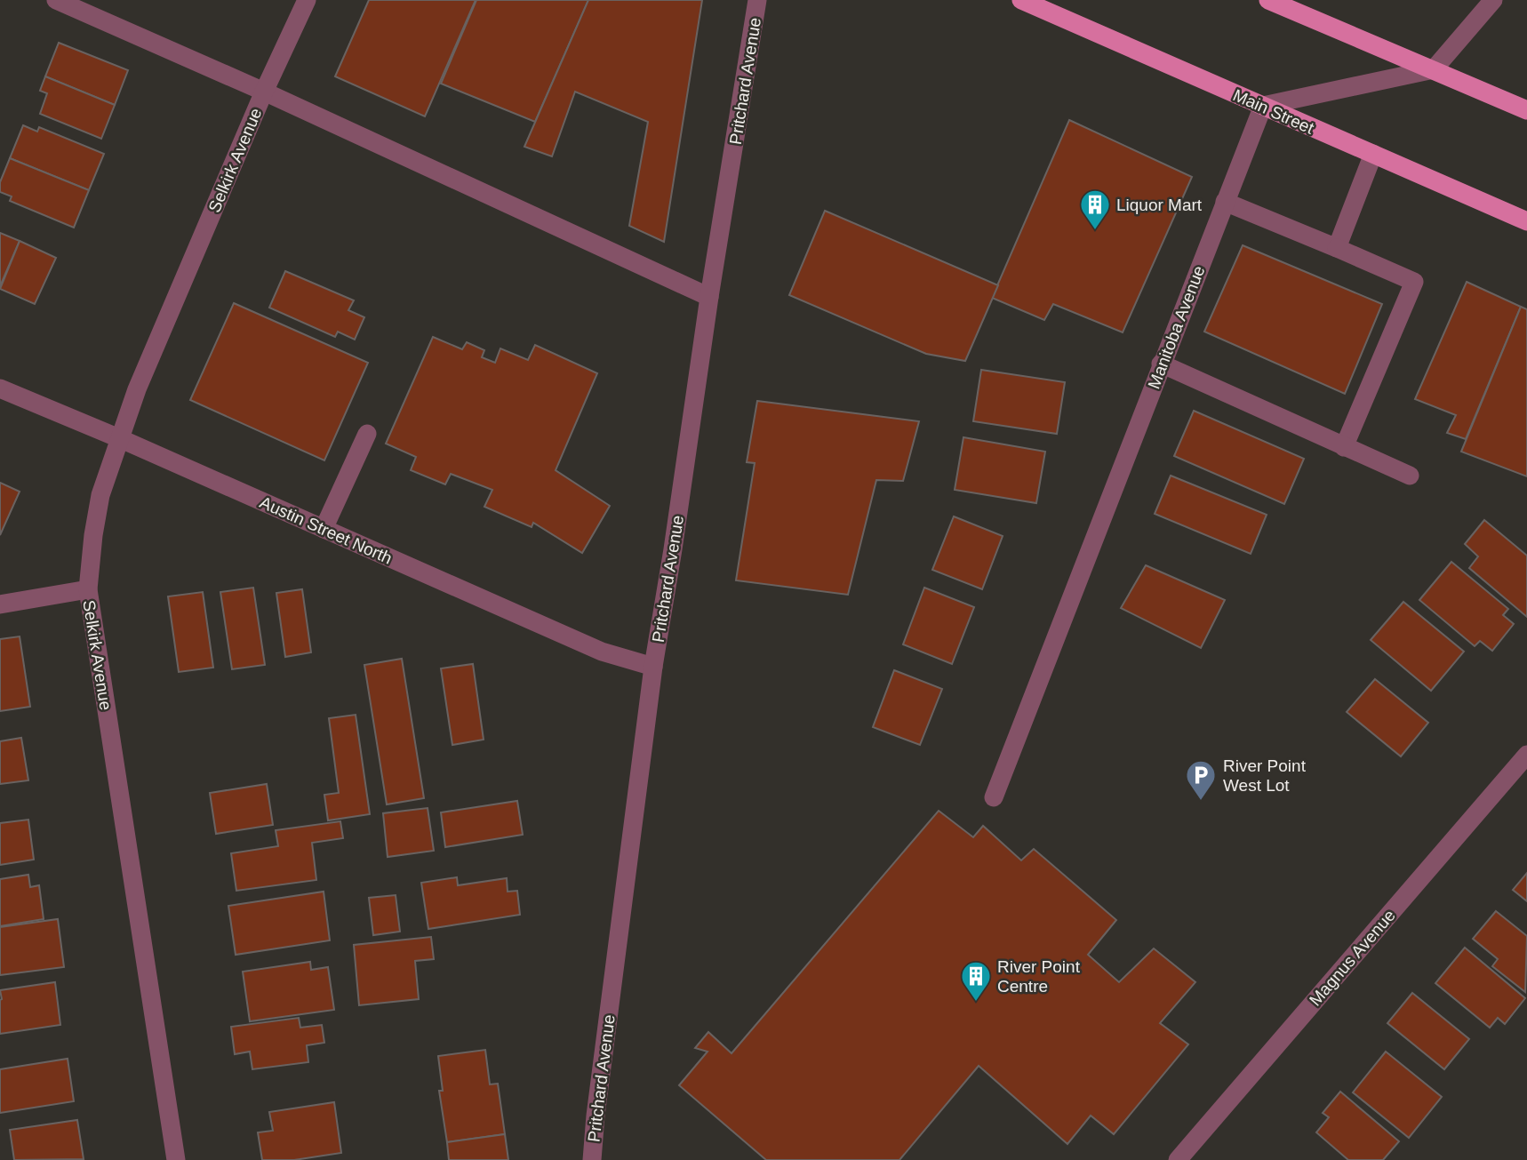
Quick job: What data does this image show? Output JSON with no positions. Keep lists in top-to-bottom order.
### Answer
{
  "streets": {
    "main road": ["Main Street"],
    "street": [
      "Pritchard Avenue",
      "Selkirk Avenue",
      "Manitoba Avenue",
      "Austin Street North",
      "Magnus Avenue"
    ]
  },
  "crossings": [
    ["Pritchard Avenue", "Austin Street North"],
    ["Main Street", "Manitoba Avenue"],
    ["Selkirk Avenue", "Austin Street North"]
  ],
  "places": {
    "building": ["Liquor Mart", "River Point Centre"],
    "parking": ["River Point West Lot"]
  }
}
